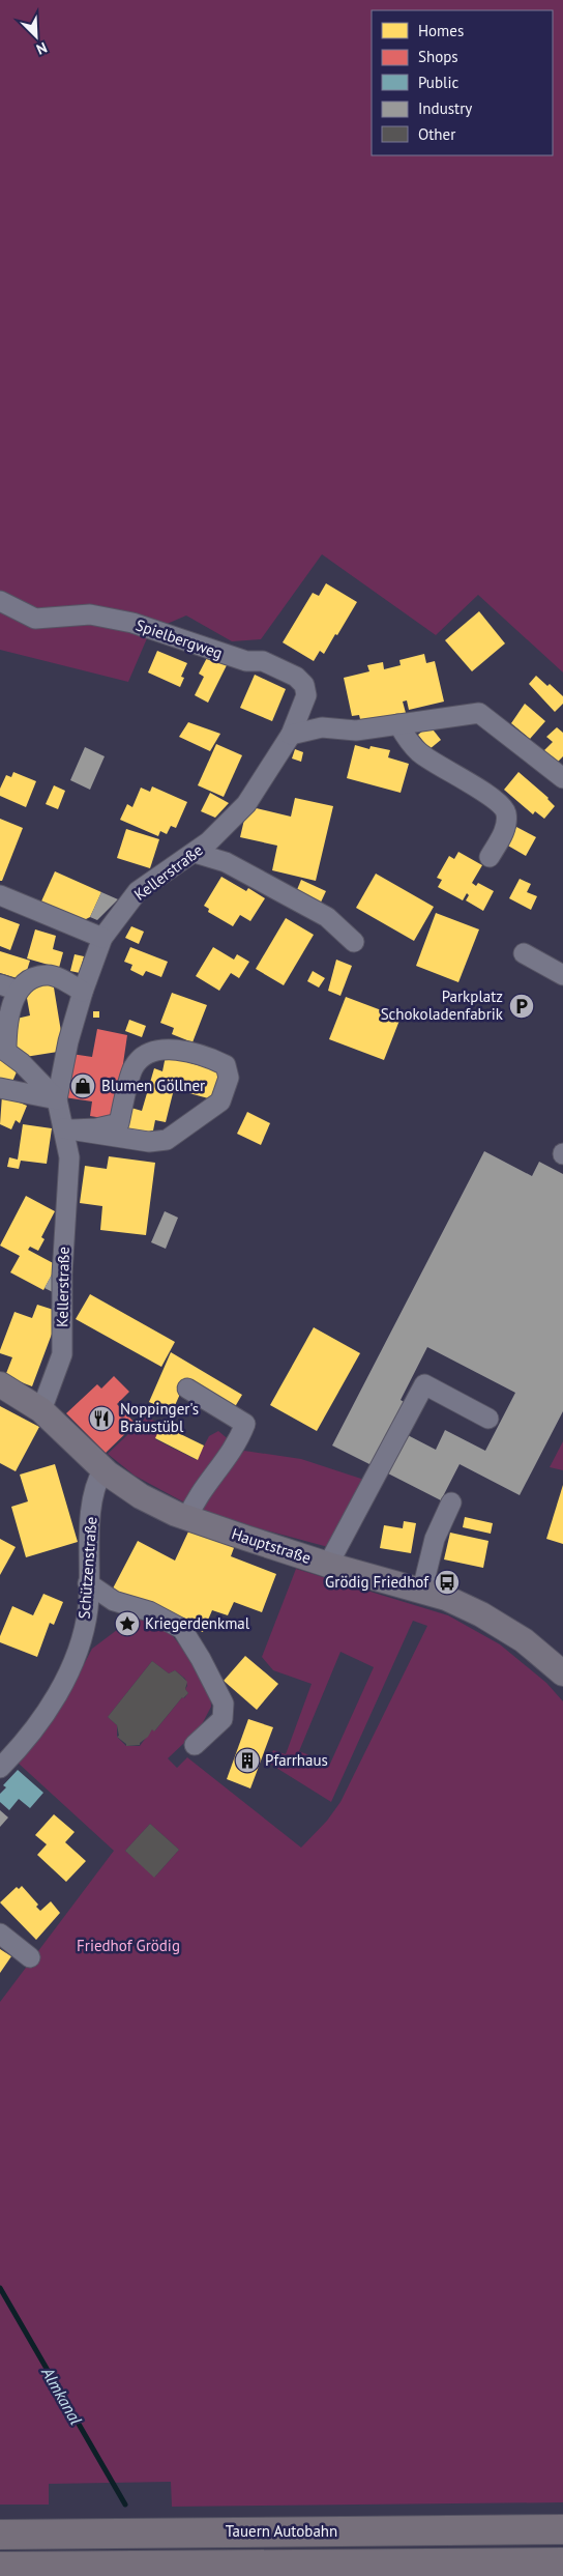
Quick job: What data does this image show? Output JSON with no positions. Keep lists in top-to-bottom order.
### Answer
{
  "streets": {
    "highway": ["Tauern Autobahn"],
    "main road": ["Hauptstraße"],
    "street": ["Spielbergweg", "Kellerstraße", "Schützenstraße"]
  },
  "crossings": [
    ["Spielbergweg", "Kellerstraße"],
    ["Kellerstraße", "Hauptstraße"],
    ["Hauptstraße", "Schützenstraße"]
  ],
  "water": ["Almkanal"],
  "parks": ["Friedhof Grödig"],
  "places": {
    "parking": ["Parkplatz Schokoladenfabrik"],
    "shop": ["Blumen Göllner"],
    "restaurant": ["Noppinger's Bräustübl"],
    "bus stop": ["Grödig Friedhof"],
    "place": ["Kriegerdenkmal"],
    "building": ["Pfarrhaus"]
  },
  "legend": [
    "Homes",
    "Shops",
    "Public",
    "Industry",
    "Other"
  ],
  "north": "bottom right"
}
